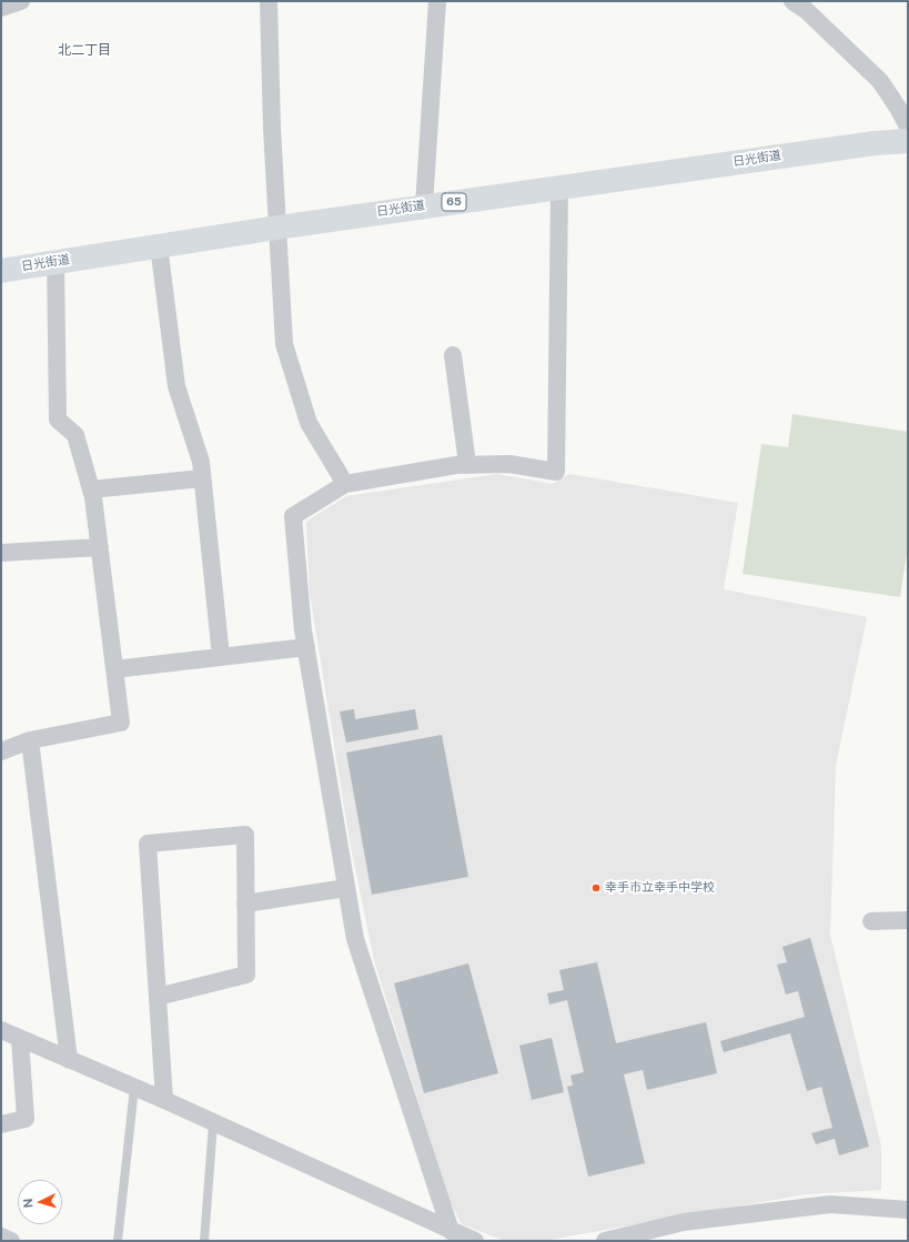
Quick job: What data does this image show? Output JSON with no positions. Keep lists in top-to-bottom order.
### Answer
{
  "streets": {
    "main road": ["日光街道", "65"]
  },
  "districts": ["北二丁目"],
  "places": ["幸手市立幸手中学校"],
  "north": "left"
}
